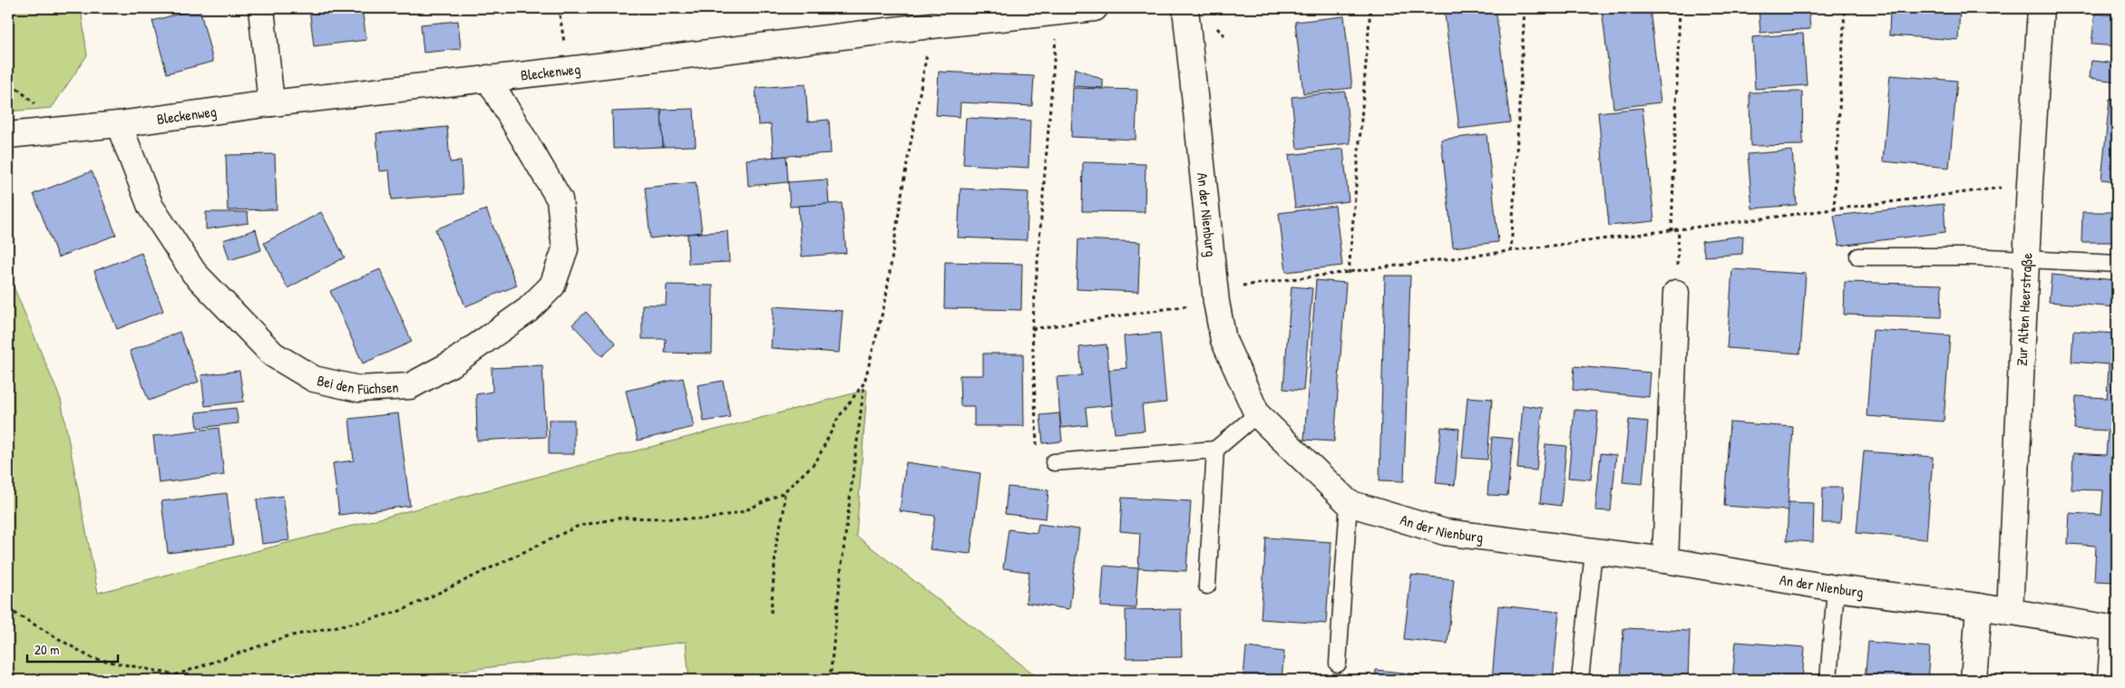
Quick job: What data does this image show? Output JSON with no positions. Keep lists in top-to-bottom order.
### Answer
{
  "streets": {
    "street": [
      "Bleckenweg",
      "An der Nienburg",
      "Zur Alten Heerstraße",
      "Bei den Füchsen"
    ]
  },
  "crossings": [
    ["Bleckenweg", "Bei den Füchsen"],
    ["An der Nienburg", "Zur Alten Heerstraße"]
  ],
  "scale_bar": "20 m"
}
